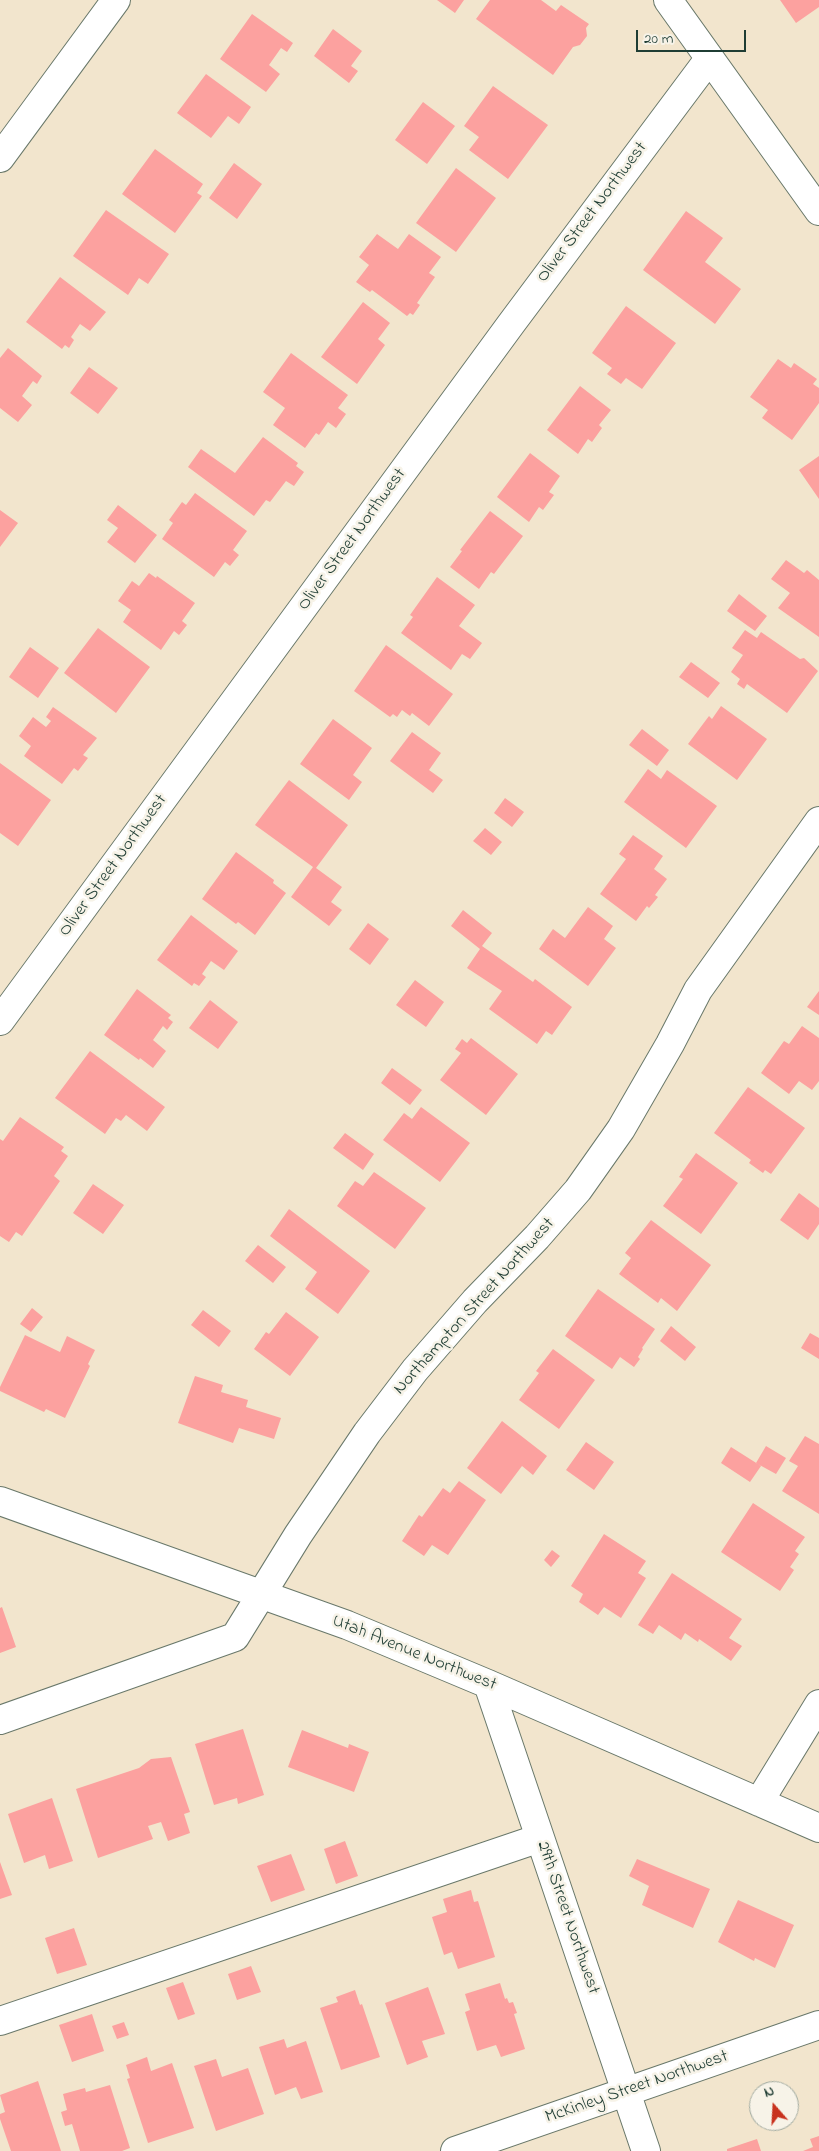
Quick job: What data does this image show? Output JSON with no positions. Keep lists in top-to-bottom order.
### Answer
{
  "streets": {
    "street": [
      "Oliver Street Northwest",
      "Northampton Street Northwest",
      "Utah Avenue Northwest",
      "29th Street Northwest",
      "McKinley Street Northwest"
    ]
  },
  "crossings": [
    ["Northampton Street Northwest", "Utah Avenue Northwest"],
    ["Utah Avenue Northwest", "29th Street Northwest"],
    ["29th Street Northwest", "McKinley Street Northwest"]
  ],
  "scale_bar": "20 m",
  "north": "top"
}
